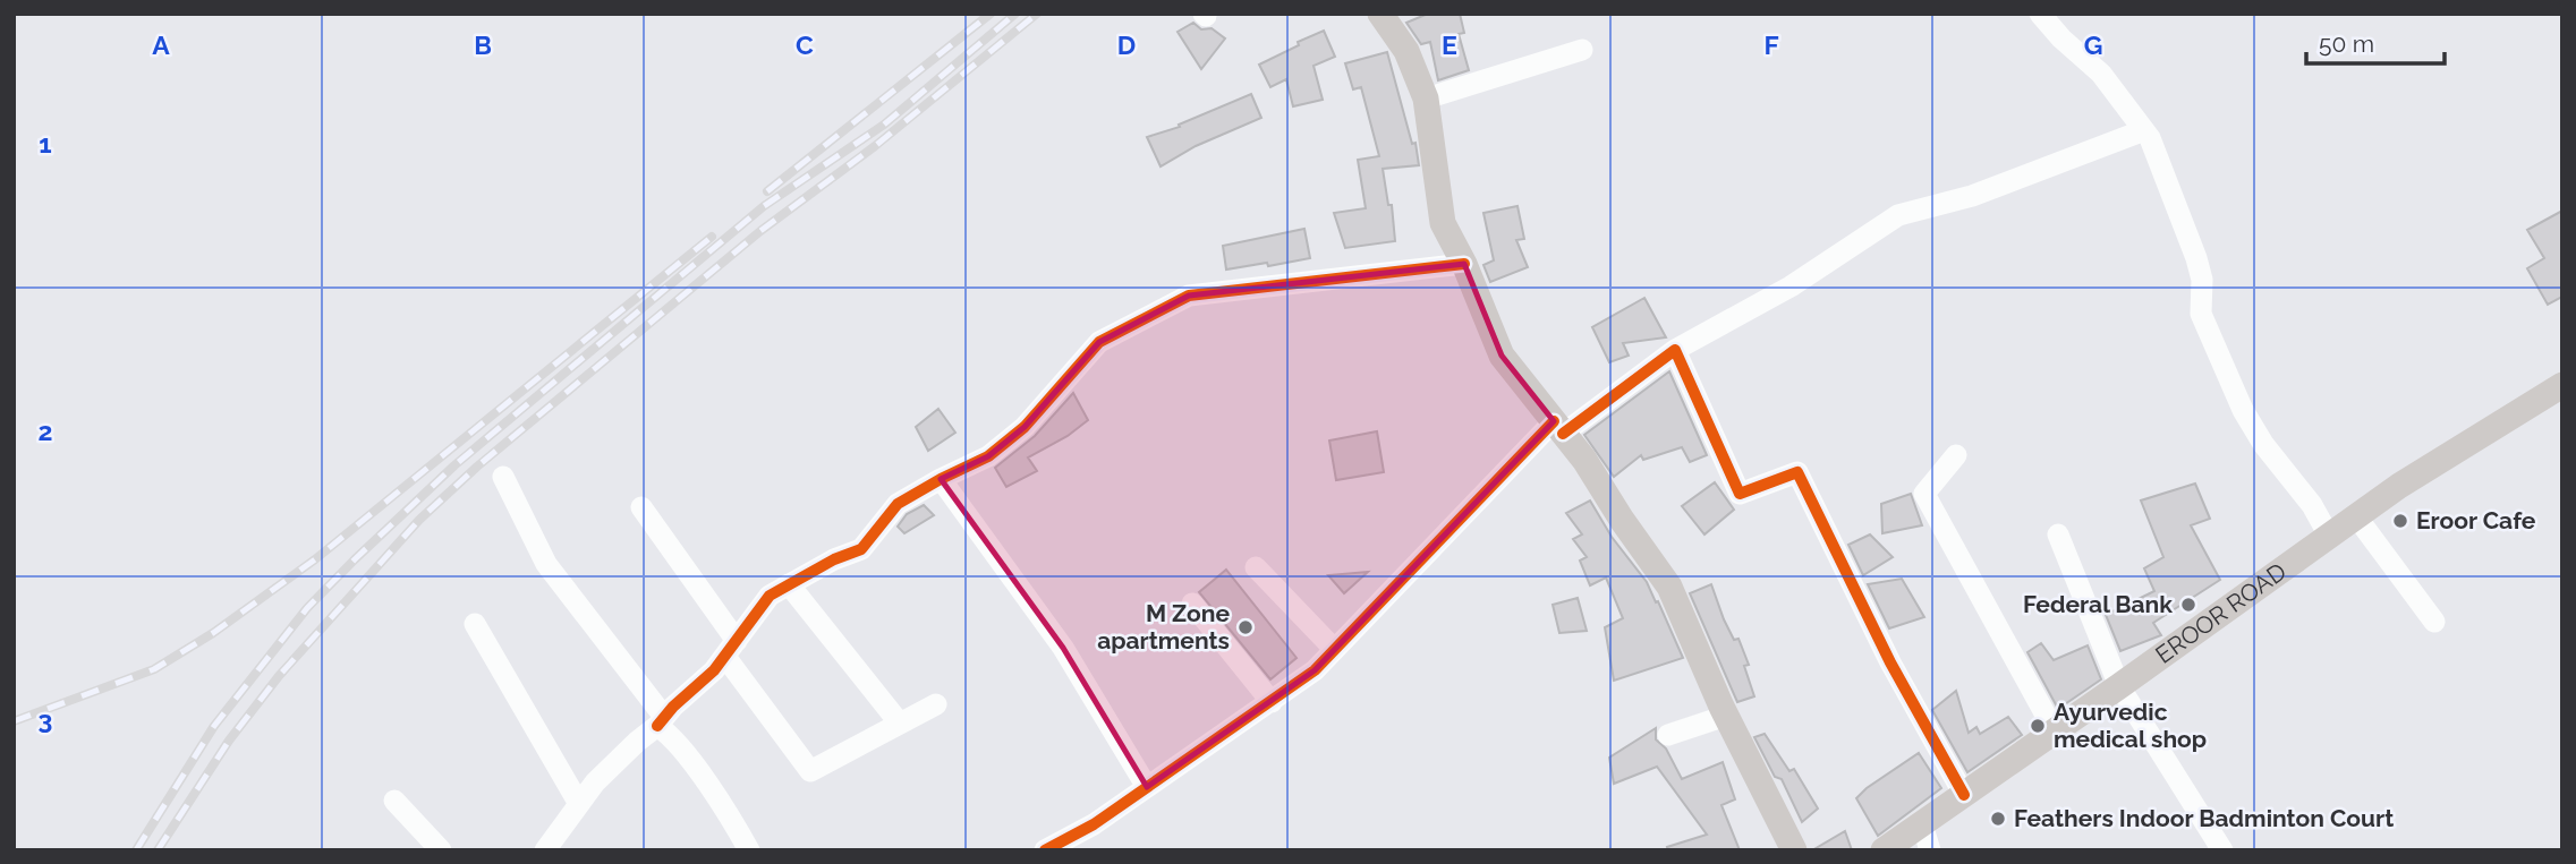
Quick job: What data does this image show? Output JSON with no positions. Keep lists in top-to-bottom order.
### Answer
{
  "streets": {
    "main road": ["EROOR ROAD"]
  },
  "places": [
    "Eroor Cafe",
    "Federal Bank",
    "M Zone apartments",
    "Ayurvedic medical shop",
    "Feathers Indoor Badminton Court"
  ],
  "scale_bar": "50 m",
  "grid": {
    "columns": [
      "A",
      "B",
      "C",
      "D",
      "E",
      "F",
      "G"
    ],
    "rows": ["1", "2", "3"]
  }
}
